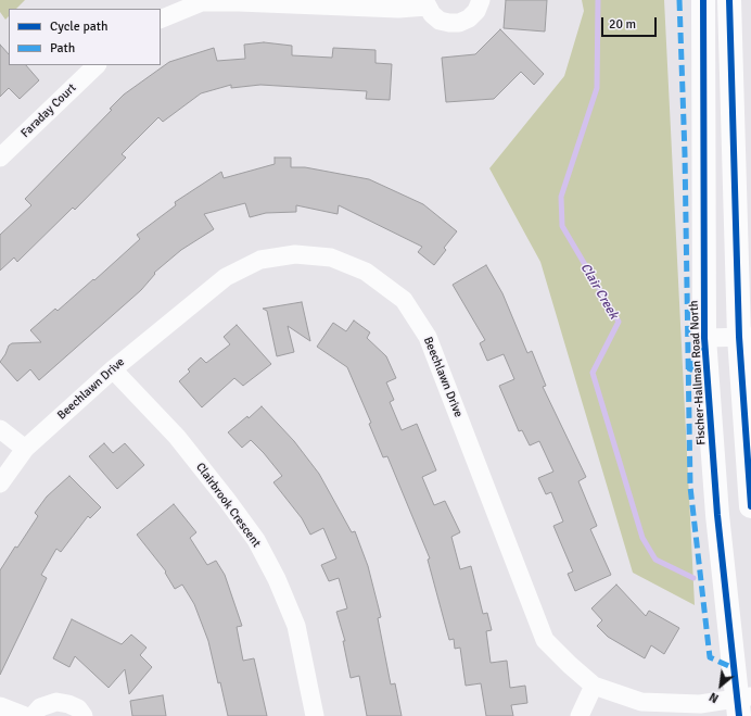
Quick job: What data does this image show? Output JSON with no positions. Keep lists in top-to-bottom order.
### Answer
{
  "streets": {
    "main road": ["Fischer-Hallman Road North"],
    "street": ["Faraday Court", "Beechlawn Drive", "Clairbrook Crescent"]
  },
  "crossings": [
    ["Fischer-Hallman Road North", "Beechlawn Drive"],
    ["Beechlawn Drive", "Clairbrook Crescent"]
  ],
  "water": ["Clair Creek"],
  "legend": ["Cycle path", "Path"],
  "scale_bar": "20 m",
  "north": "bottom left"
}
